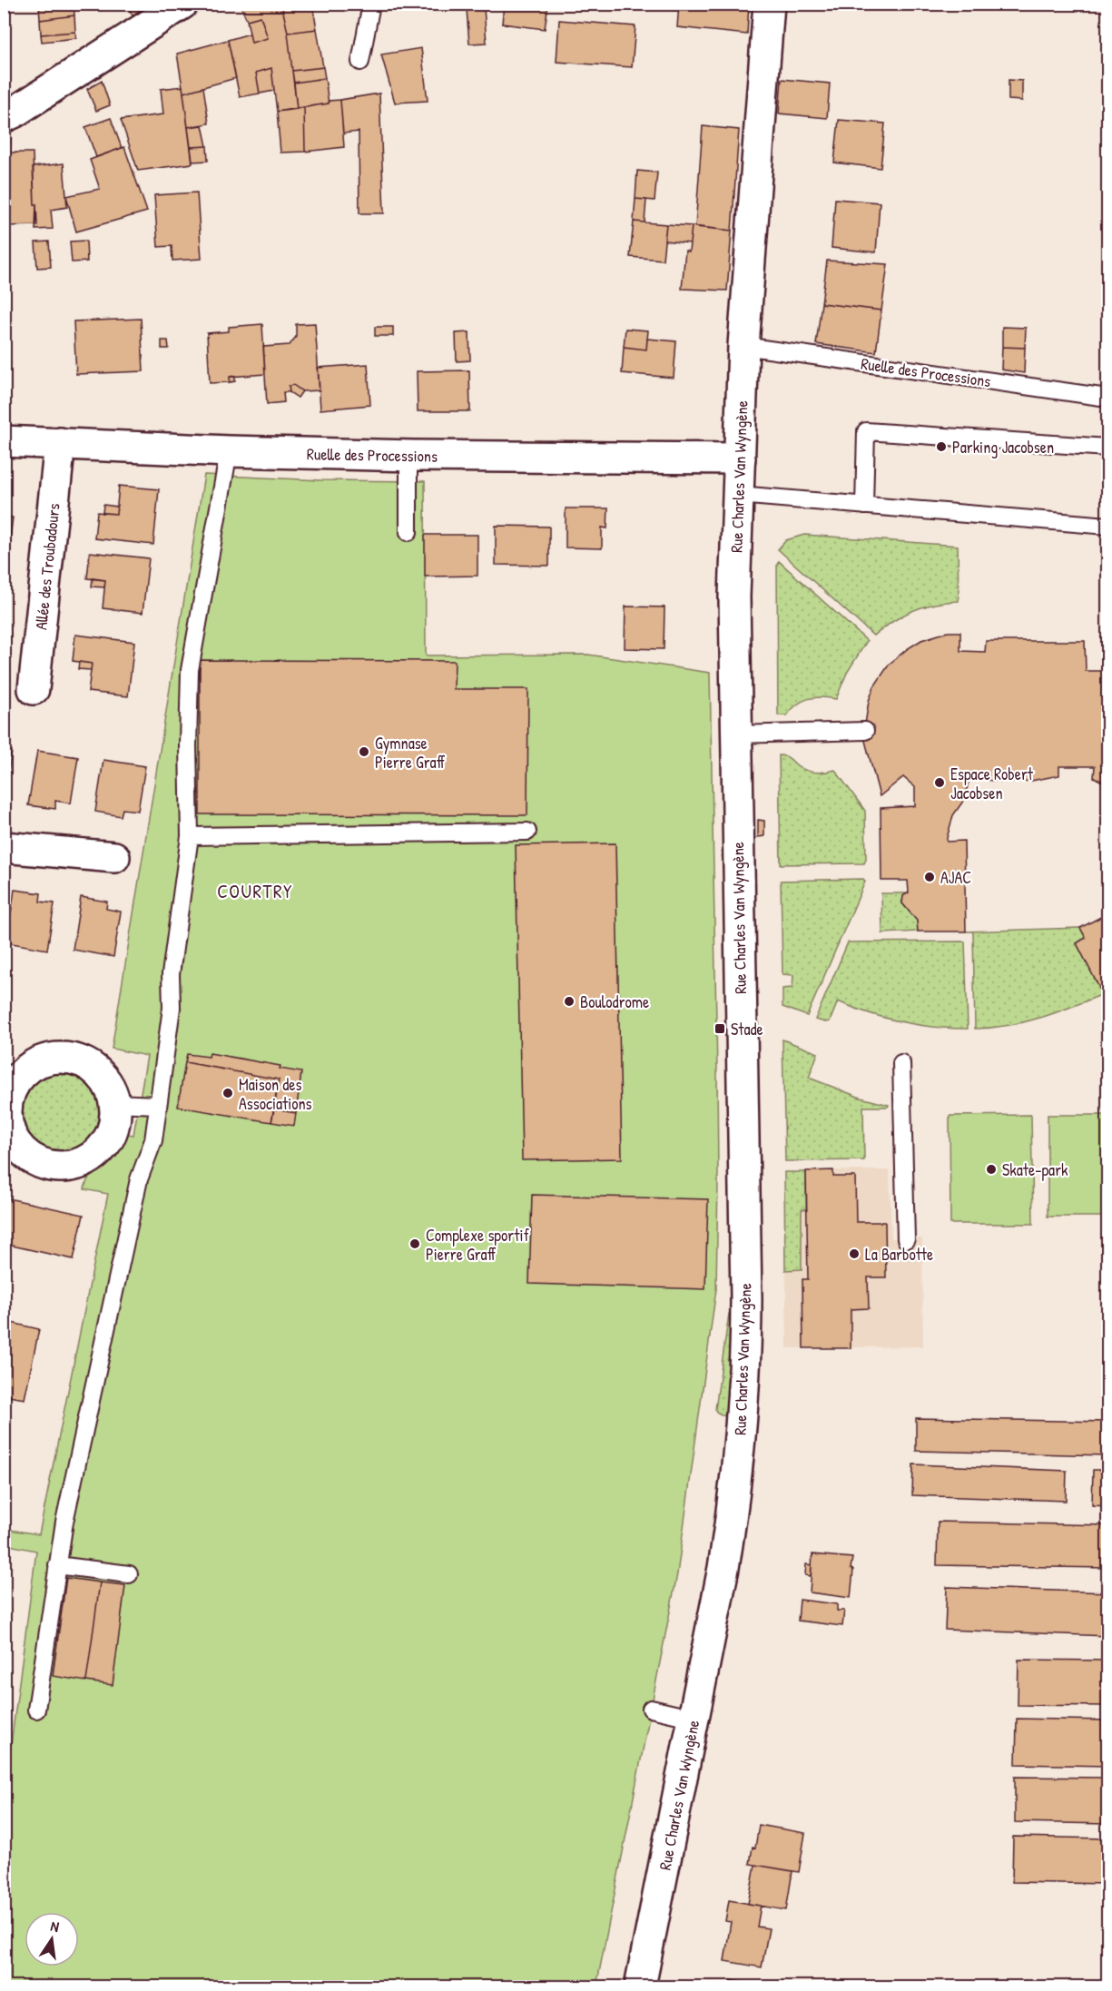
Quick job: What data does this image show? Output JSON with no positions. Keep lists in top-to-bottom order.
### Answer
{
  "streets": {
    "street": ["Ruelle des Processions", "Rue Charles Van Wyngène", "Allée des Troubadours"]
  },
  "crossings": [
    ["Ruelle des Processions", "Rue Charles Van Wyngène"],
    ["Ruelle des Processions", "Allée des Troubadours"]
  ],
  "districts": ["COURTRY"],
  "places": {
    "other": [
      "Parking Jacobsen",
      "Gymnase Pierre Graff",
      "Espace Robert Jacobsen",
      "AJAC",
      "Boulodrome",
      "Maison des Associations",
      "Skate-park",
      "Complexe sportif Pierre Graff",
      "La Barbotte"
    ],
    "transit": ["Stade"]
  },
  "north": "top"
}
